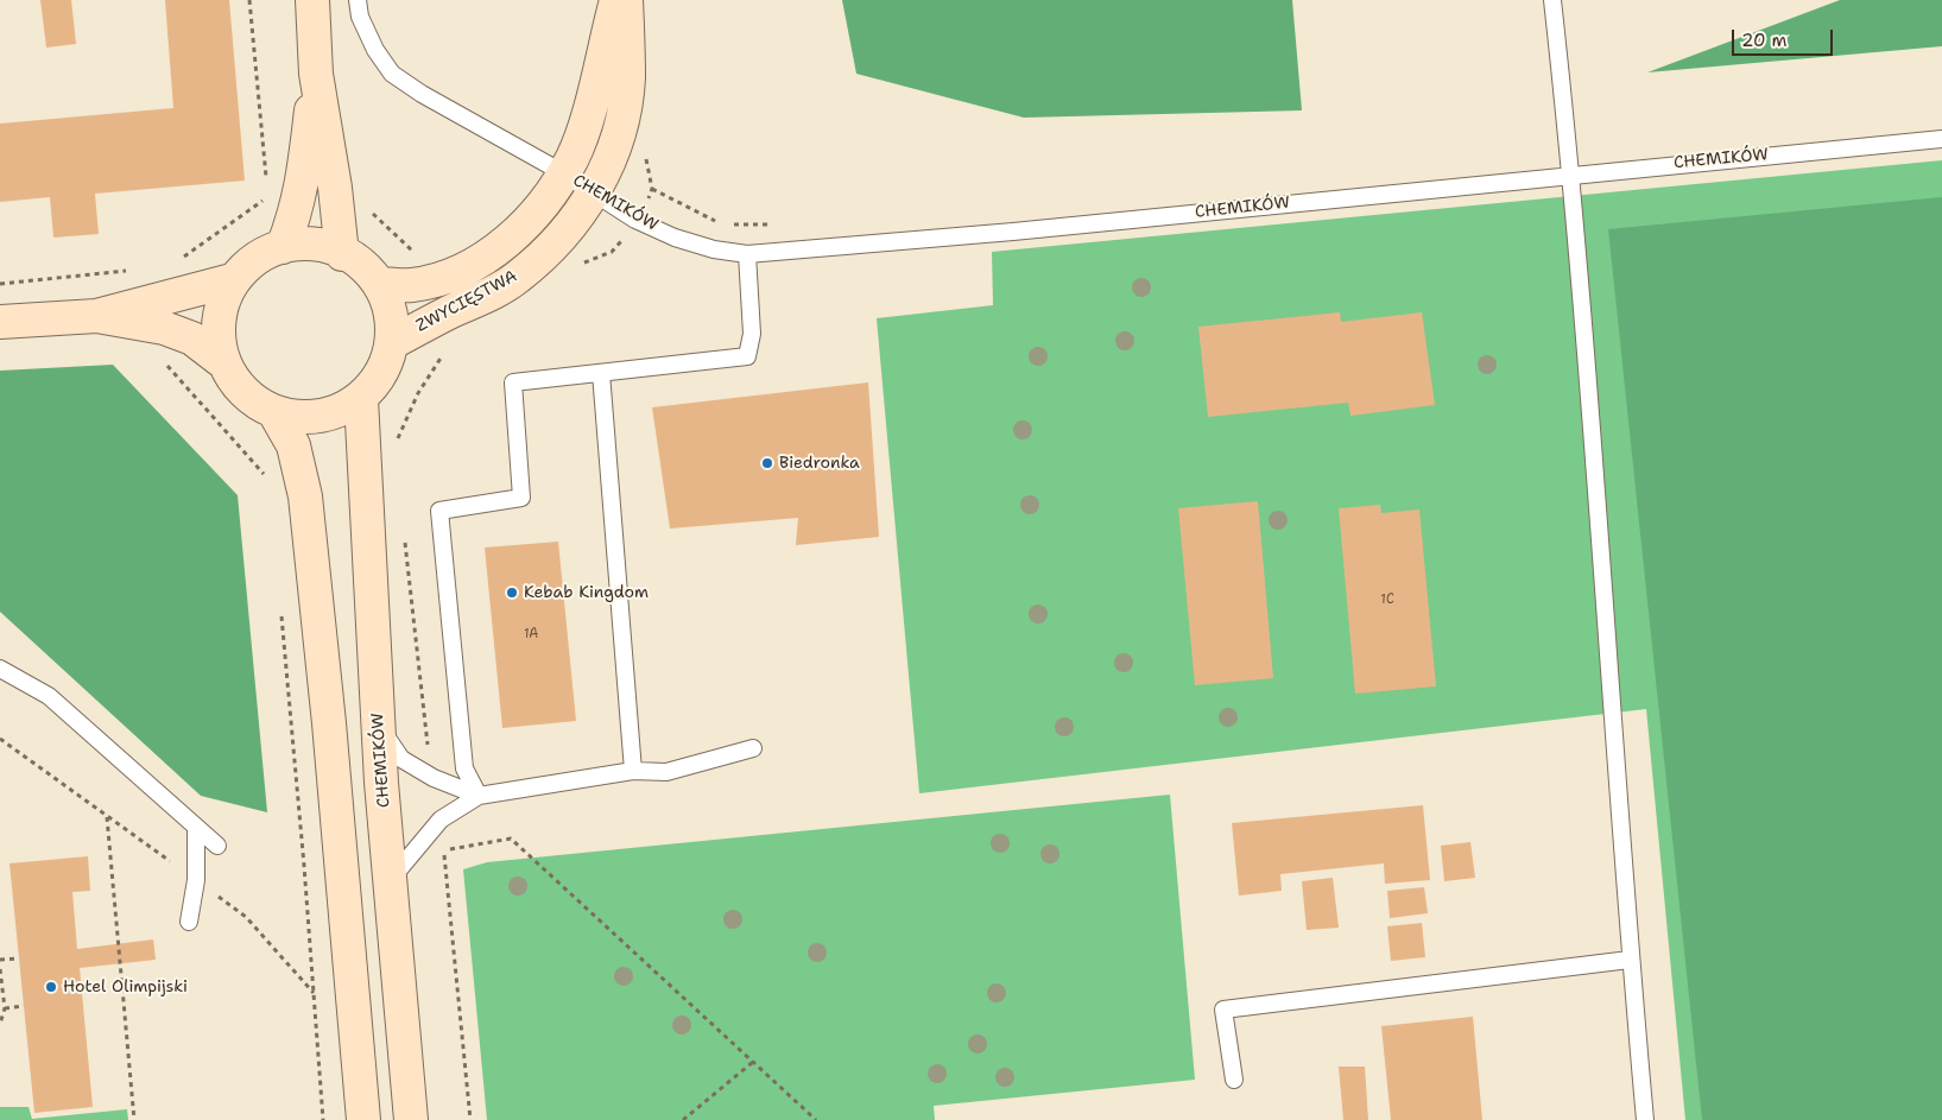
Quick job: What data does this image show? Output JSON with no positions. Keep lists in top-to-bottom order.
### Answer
{
  "streets": {
    "main road": ["CHEMIKÓW", "ZWYCIĘSTWA"]
  },
  "crossings": [
    ["CHEMIKÓW", "ZWYCIĘSTWA"]
  ],
  "places": ["Biedronka", "Kebab Kingdom", "Hotel Olimpijski"],
  "house_numbers": ["1C", "1A"],
  "scale_bar": "20 m"
}
